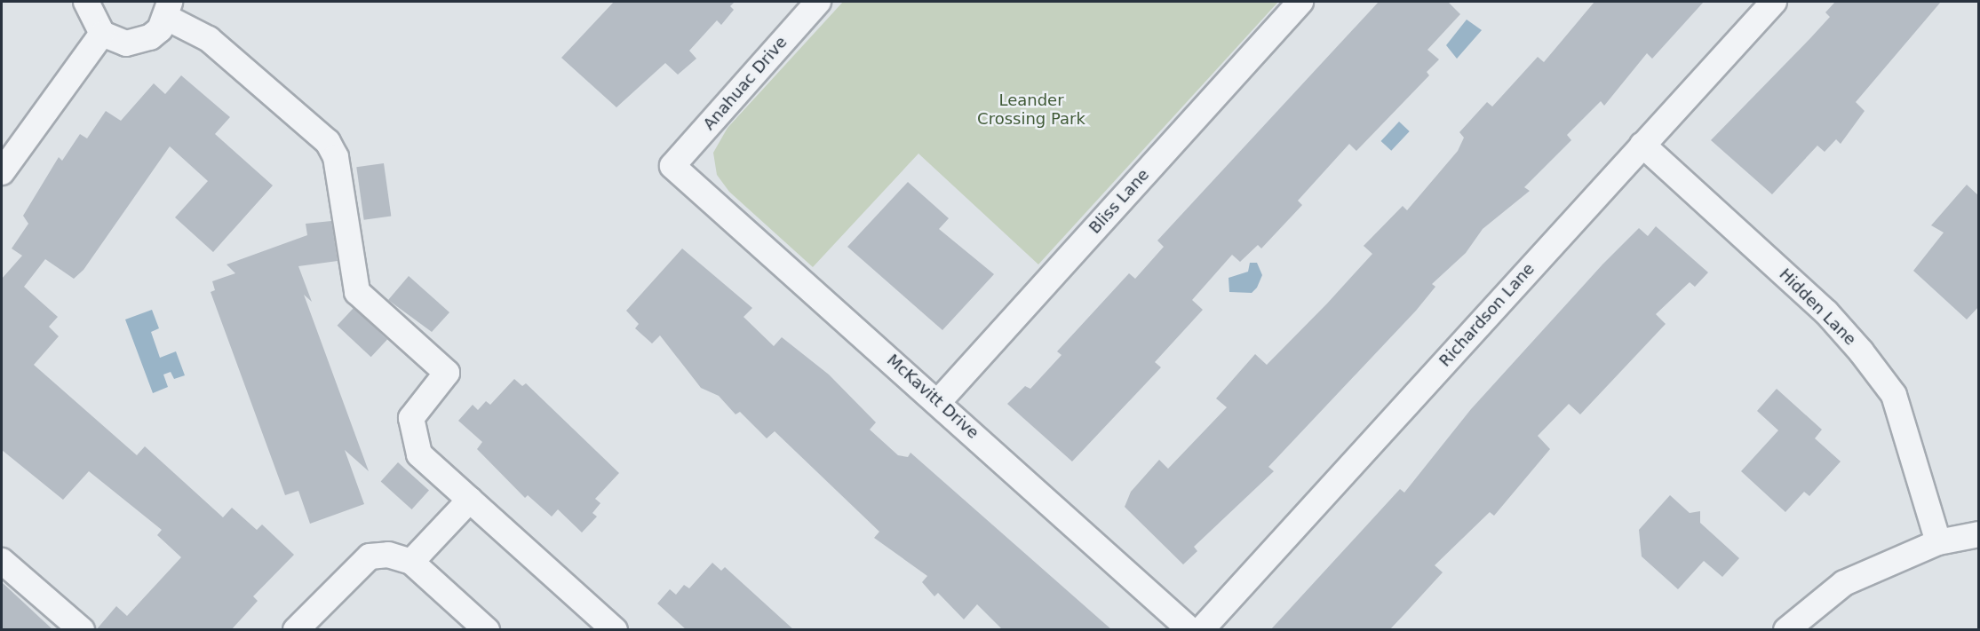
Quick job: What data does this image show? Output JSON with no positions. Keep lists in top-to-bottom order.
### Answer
{
  "streets": {
    "street": [
      "Anahuac Drive",
      "Bliss Lane",
      "Hidden Lane",
      "Richardson Lane",
      "McKavitt Drive"
    ]
  },
  "crossings": [
    ["Anahuac Drive", "McKavitt Drive"],
    ["Bliss Lane", "McKavitt Drive"],
    ["Hidden Lane", "Richardson Lane"]
  ],
  "parks": ["Leander Crossing Park"]
}
